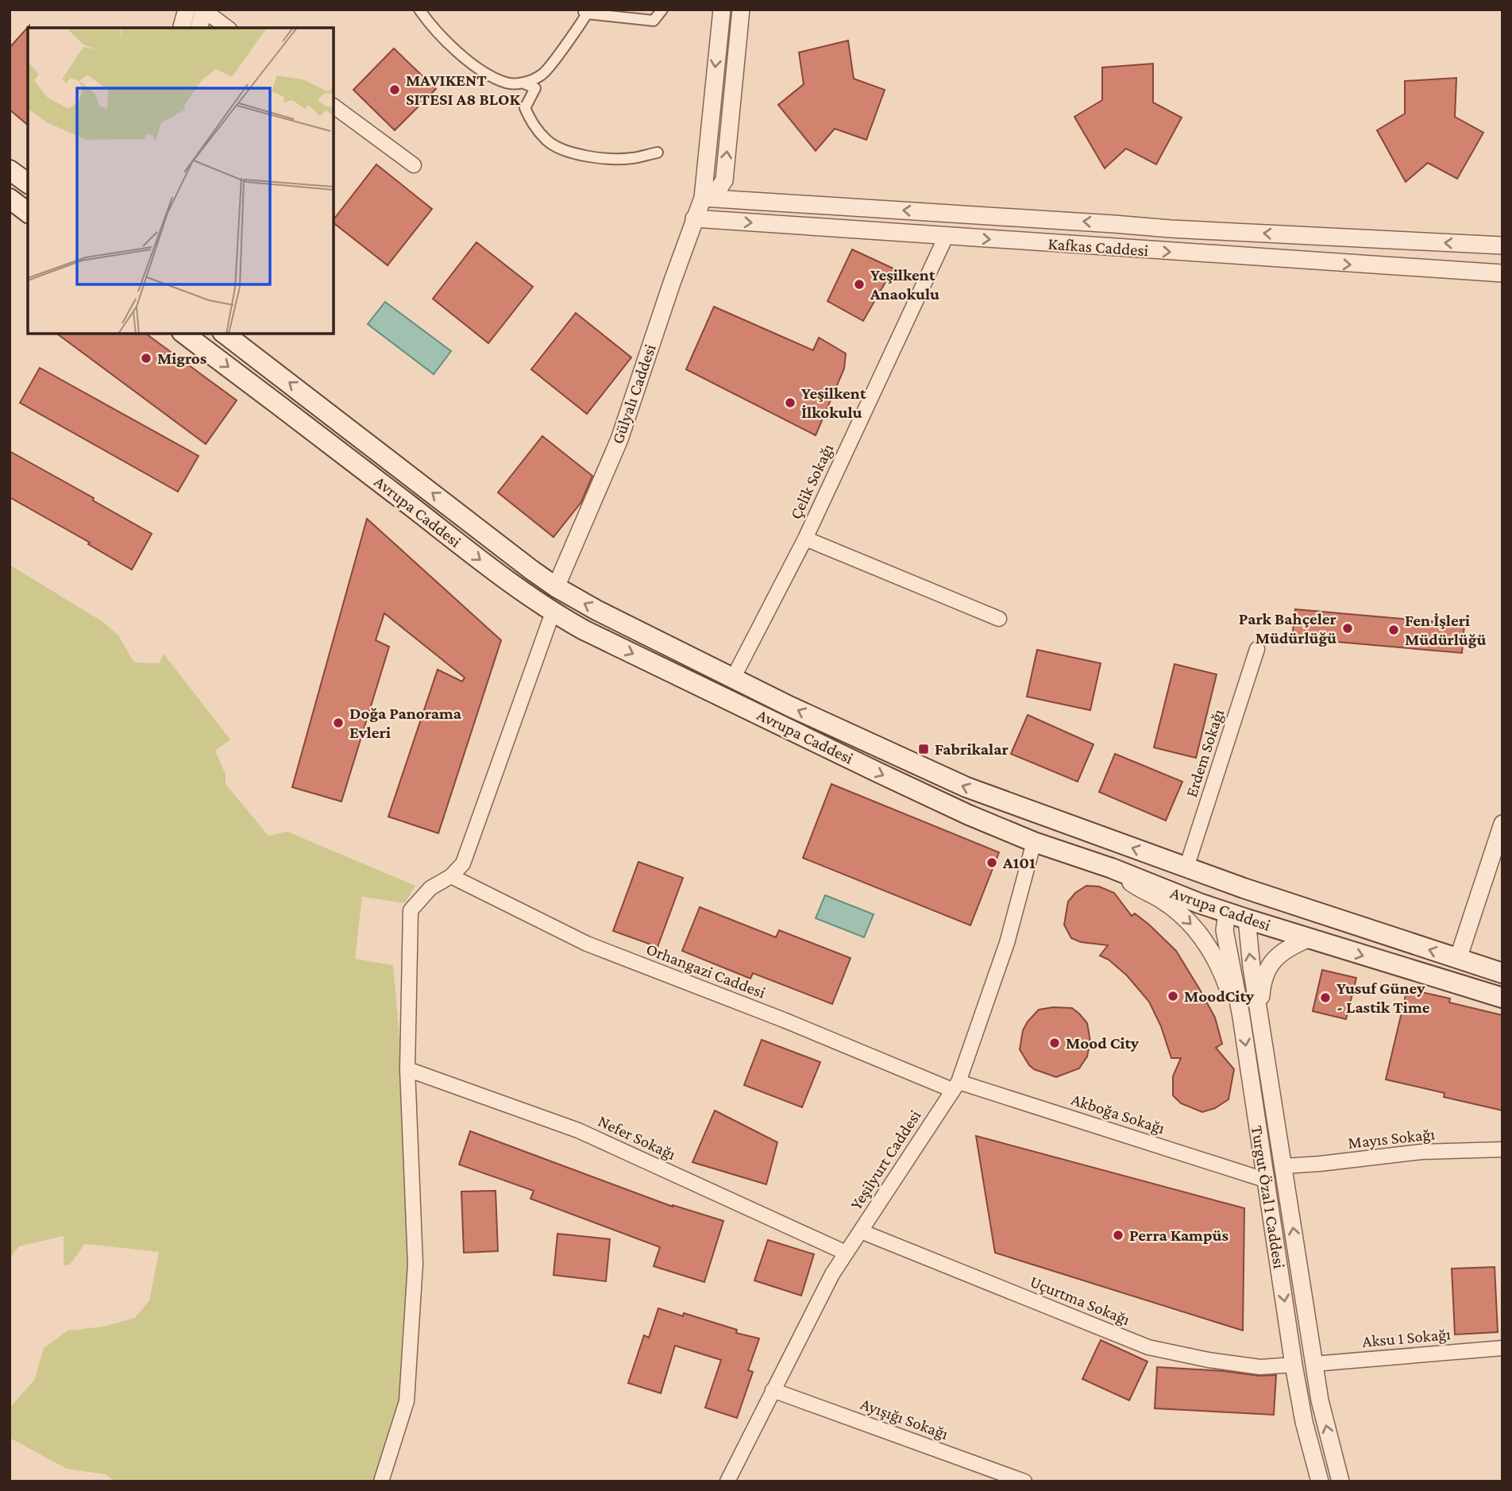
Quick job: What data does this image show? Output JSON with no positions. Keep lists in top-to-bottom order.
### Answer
{
  "streets": {
    "main road": ["Avrupa Caddesi"],
    "street": [
      "Kafkas Caddesi",
      "Gülyalı Caddesi",
      "Çelik Sokağı",
      "Erdem Sokağı",
      "Orhangazi Caddesi",
      "Akboğa Sokağı",
      "Nefer Sokağı",
      "Mayıs Sokağı",
      "Yeşilyurt Caddesi",
      "Turgut Özal 1 Caddesi",
      "Uçurtma Sokağı",
      "Aksu 1 Sokağı",
      "Ayışığı Sokağı"
    ]
  },
  "crossings": [
    ["Kafkas Caddesi", "Gülyalı Caddesi"],
    ["Kafkas Caddesi", "Çelik Sokağı"],
    ["Gülyalı Caddesi", "Avrupa Caddesi"],
    ["Çelik Sokağı", "Avrupa Caddesi"],
    ["Avrupa Caddesi", "Erdem Sokağı"],
    ["Avrupa Caddesi", "Yeşilyurt Caddesi"],
    ["Avrupa Caddesi", "Turgut Özal 1 Caddesi"],
    ["Orhangazi Caddesi", "Akboğa Sokağı"],
    ["Orhangazi Caddesi", "Yeşilyurt Caddesi"],
    ["Akboğa Sokağı", "Yeşilyurt Caddesi"],
    ["Akboğa Sokağı", "Turgut Özal 1 Caddesi"],
    ["Nefer Sokağı", "Yeşilyurt Caddesi"],
    ["Mayıs Sokağı", "Turgut Özal 1 Caddesi"],
    ["Yeşilyurt Caddesi", "Uçurtma Sokağı"],
    ["Yeşilyurt Caddesi", "Ayışığı Sokağı"],
    ["Turgut Özal 1 Caddesi", "Uçurtma Sokağı"],
    ["Turgut Özal 1 Caddesi", "Aksu 1 Sokağı"]
  ],
  "places": {
    "other": [
      "MAVIKENT SITESI A8 BLOK",
      "Yeşilkent Anaokulu",
      "Migros",
      "Yeşilkent İlkokulu",
      "Park Bahçeler Müdürlüğü",
      "Fen İşleri Müdürlüğü",
      "Doğa Panorama Evleri",
      "A101",
      "MoodCity",
      "Yusuf Güney - Lastik Time",
      "Mood City",
      "Perra Kampüs"
    ],
    "transit": ["Fabrikalar"]
  }
}
